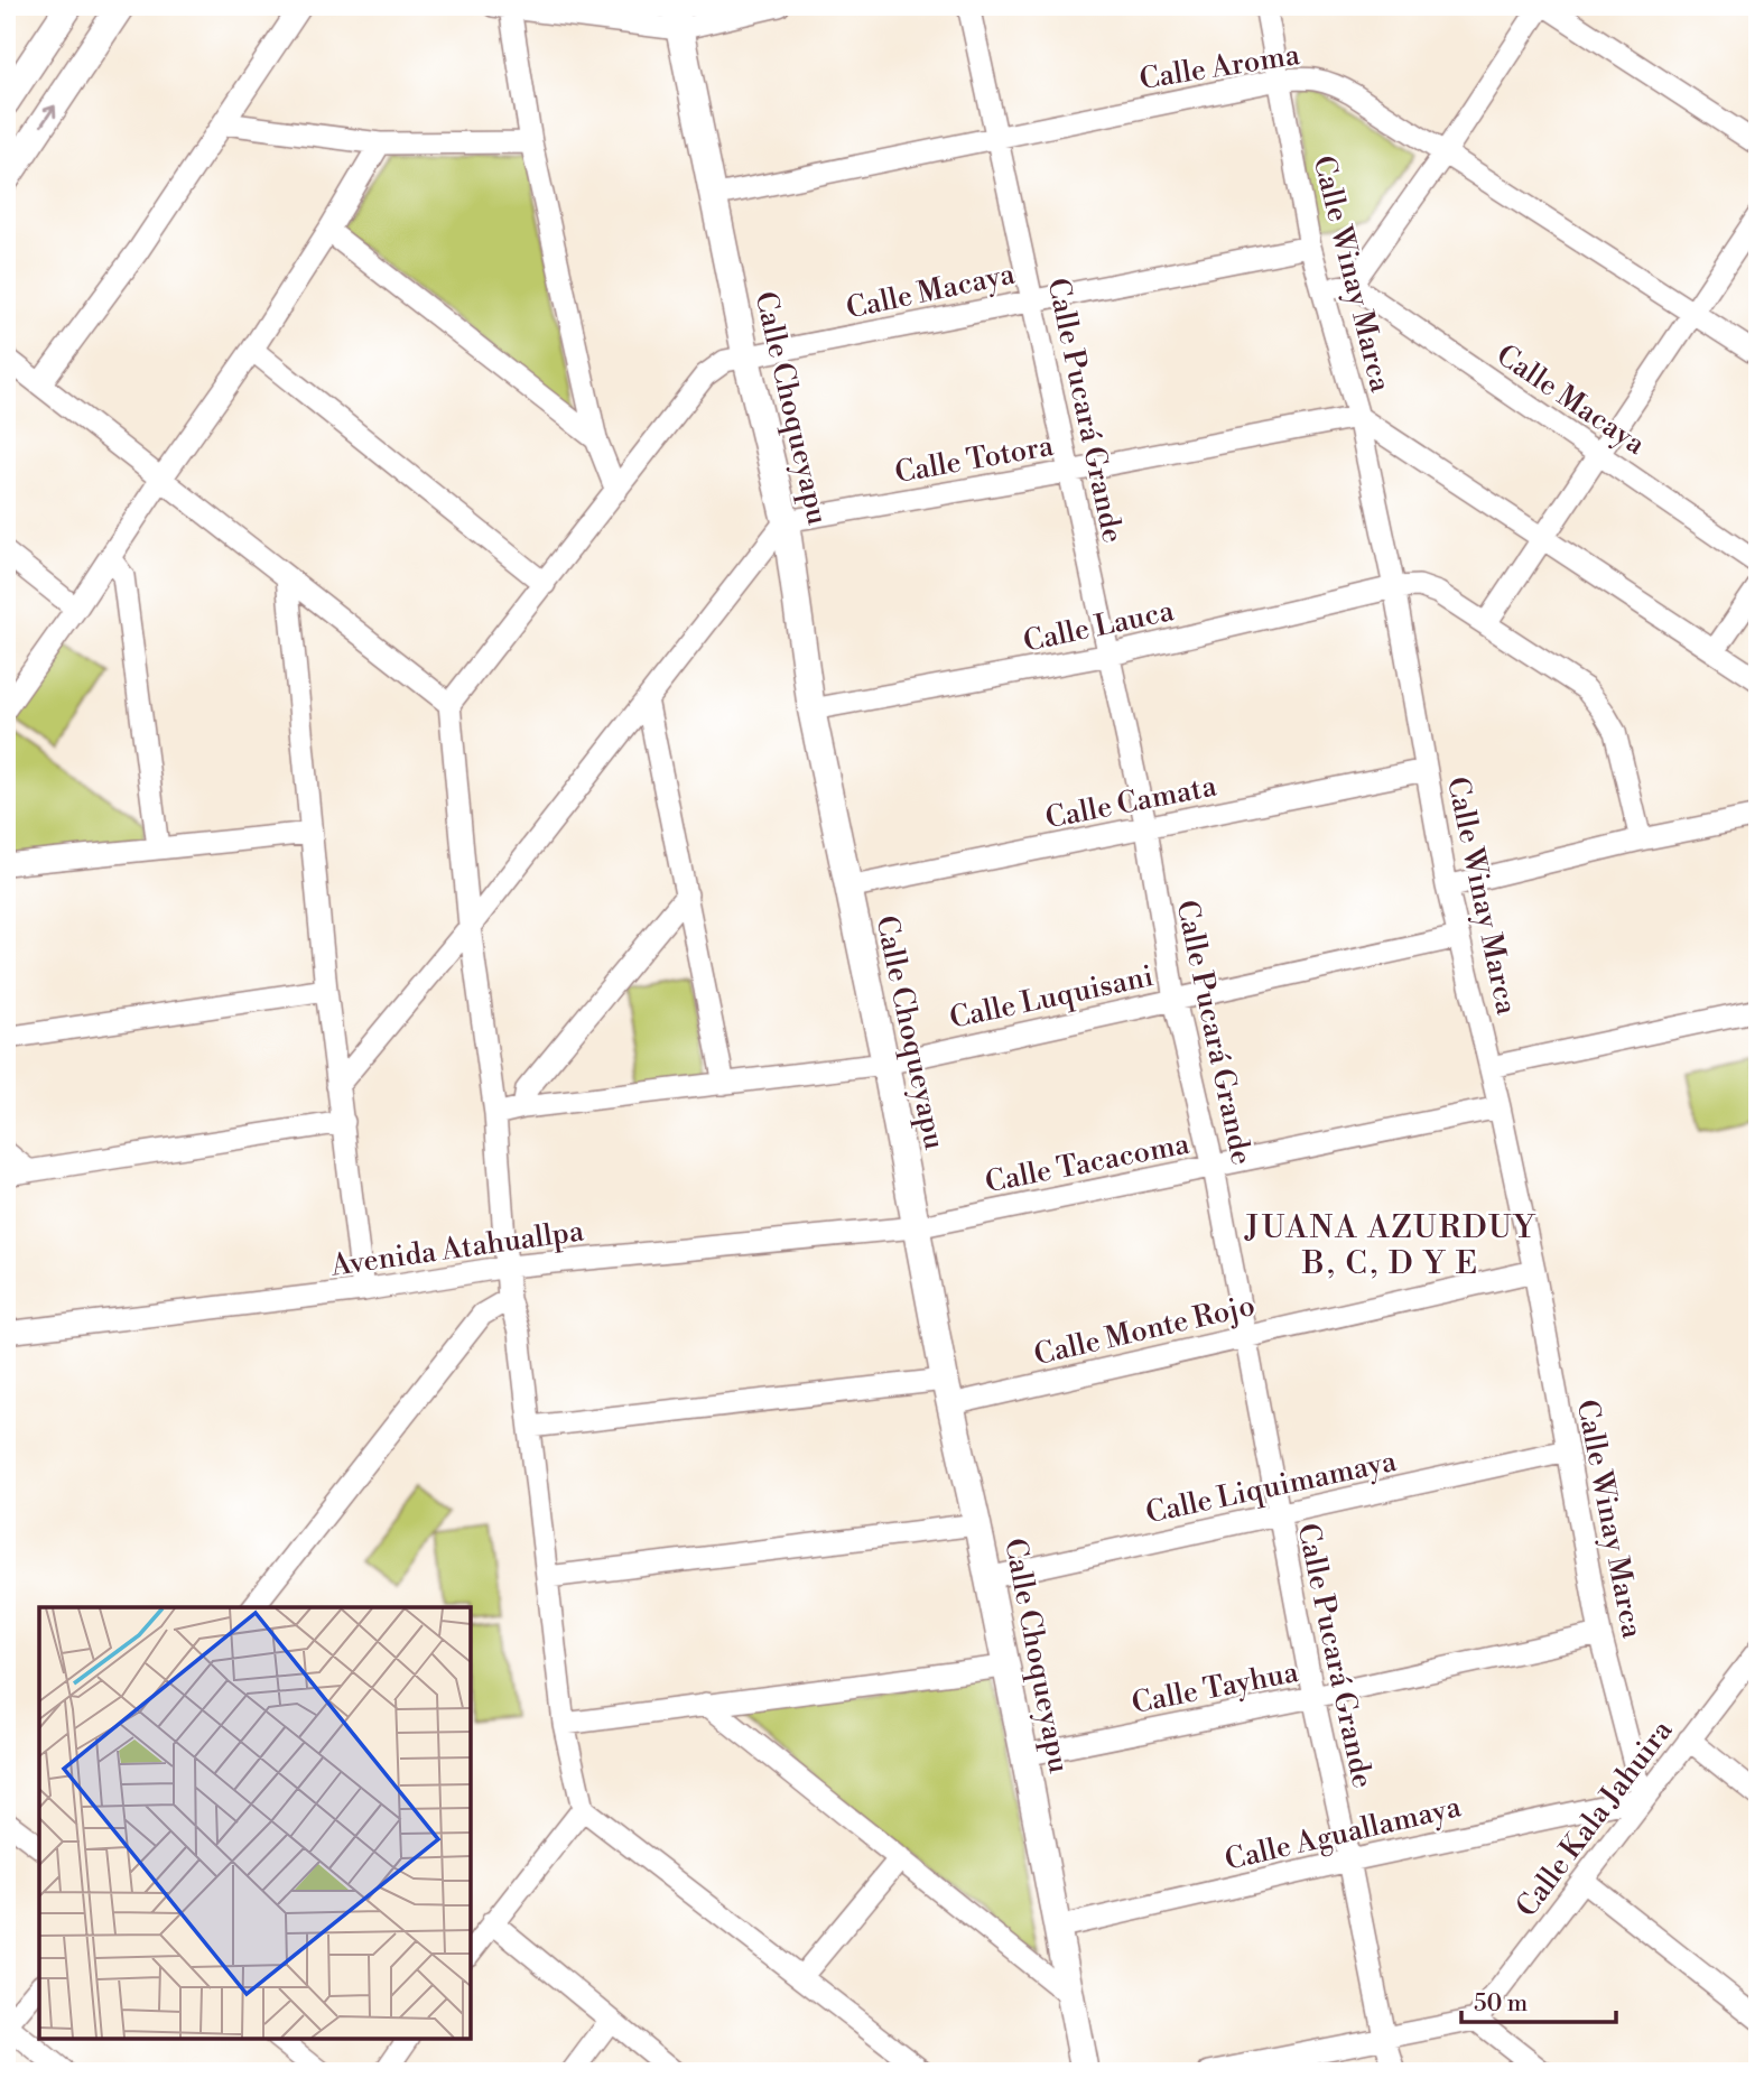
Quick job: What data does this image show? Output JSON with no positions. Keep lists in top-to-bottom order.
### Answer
{
  "streets": {
    "street": [
      "Calle Aroma",
      "Calle Winay Marca",
      "Calle Macaya",
      "Calle Choqueyapu",
      "Calle Pucará Grande",
      "Calle Totora",
      "Calle Lauca",
      "Calle Camata",
      "Calle Luquisani",
      "Calle Tacacoma",
      "Avenida Atahuallpa",
      "Calle Monte Rojo",
      "Calle Liquimamaya",
      "Calle Tayhua",
      "Calle Kala Jahuira",
      "Calle Aguallamaya"
    ]
  },
  "crossings": [
    ["Calle Aroma", "Calle Winay Marca"],
    ["Calle Aroma", "Calle Choqueyapu"],
    ["Calle Aroma", "Calle Pucará Grande"],
    ["Calle Winay Marca", "Calle Macaya"],
    ["Calle Winay Marca", "Calle Totora"],
    ["Calle Winay Marca", "Calle Lauca"],
    ["Calle Winay Marca", "Calle Camata"],
    ["Calle Winay Marca", "Calle Luquisani"],
    ["Calle Winay Marca", "Calle Tacacoma"],
    ["Calle Winay Marca", "Calle Monte Rojo"],
    ["Calle Winay Marca", "Calle Liquimamaya"],
    ["Calle Winay Marca", "Calle Tayhua"],
    ["Calle Winay Marca", "Calle Kala Jahuira"],
    ["Calle Winay Marca", "Calle Aguallamaya"],
    ["Calle Macaya", "Calle Choqueyapu"],
    ["Calle Macaya", "Calle Pucará Grande"],
    ["Calle Choqueyapu", "Calle Totora"],
    ["Calle Choqueyapu", "Calle Lauca"],
    ["Calle Choqueyapu", "Calle Camata"],
    ["Calle Choqueyapu", "Calle Luquisani"],
    ["Calle Choqueyapu", "Calle Tacacoma"],
    ["Calle Choqueyapu", "Avenida Atahuallpa"],
    ["Calle Choqueyapu", "Calle Monte Rojo"],
    ["Calle Choqueyapu", "Calle Liquimamaya"],
    ["Calle Choqueyapu", "Calle Tayhua"],
    ["Calle Choqueyapu", "Calle Aguallamaya"],
    ["Calle Pucará Grande", "Calle Totora"],
    ["Calle Pucará Grande", "Calle Lauca"],
    ["Calle Pucará Grande", "Calle Camata"],
    ["Calle Pucará Grande", "Calle Luquisani"],
    ["Calle Pucará Grande", "Calle Tacacoma"],
    ["Calle Pucará Grande", "Calle Monte Rojo"],
    ["Calle Pucará Grande", "Calle Liquimamaya"],
    ["Calle Pucará Grande", "Calle Tayhua"],
    ["Calle Pucará Grande", "Calle Aguallamaya"],
    ["Calle Tacacoma", "Avenida Atahuallpa"],
    ["Calle Kala Jahuira", "Calle Aguallamaya"]
  ],
  "districts": ["JUANA AZURDUY B, C, D Y E"],
  "scale_bar": "50 m"
}
